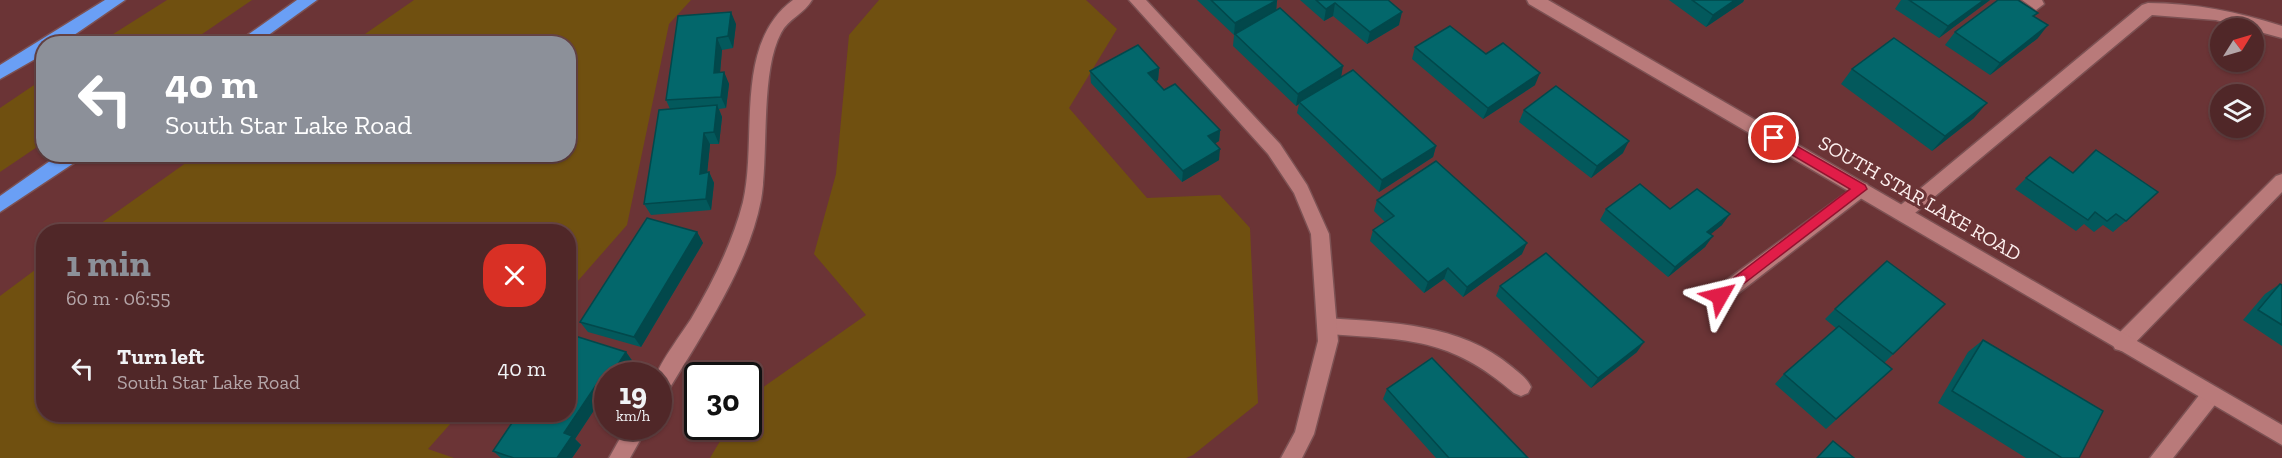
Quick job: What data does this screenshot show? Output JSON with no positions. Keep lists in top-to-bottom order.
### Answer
{
  "streets": {
    "street": ["SOUTH STAR LAKE ROAD"]
  },
  "north": "top right",
  "page": {
    "turn": ["40 m", "South Star Lake Road"],
    "heading": ["1 min", "60 m · 06:55"],
    "list": [
      {
        "name": "Turn left",
        "note": "South Star Lake Road",
        "value": "40 m"
      }
    ],
    "speed": "19 km/h",
    "limit": "30"
  }
}
